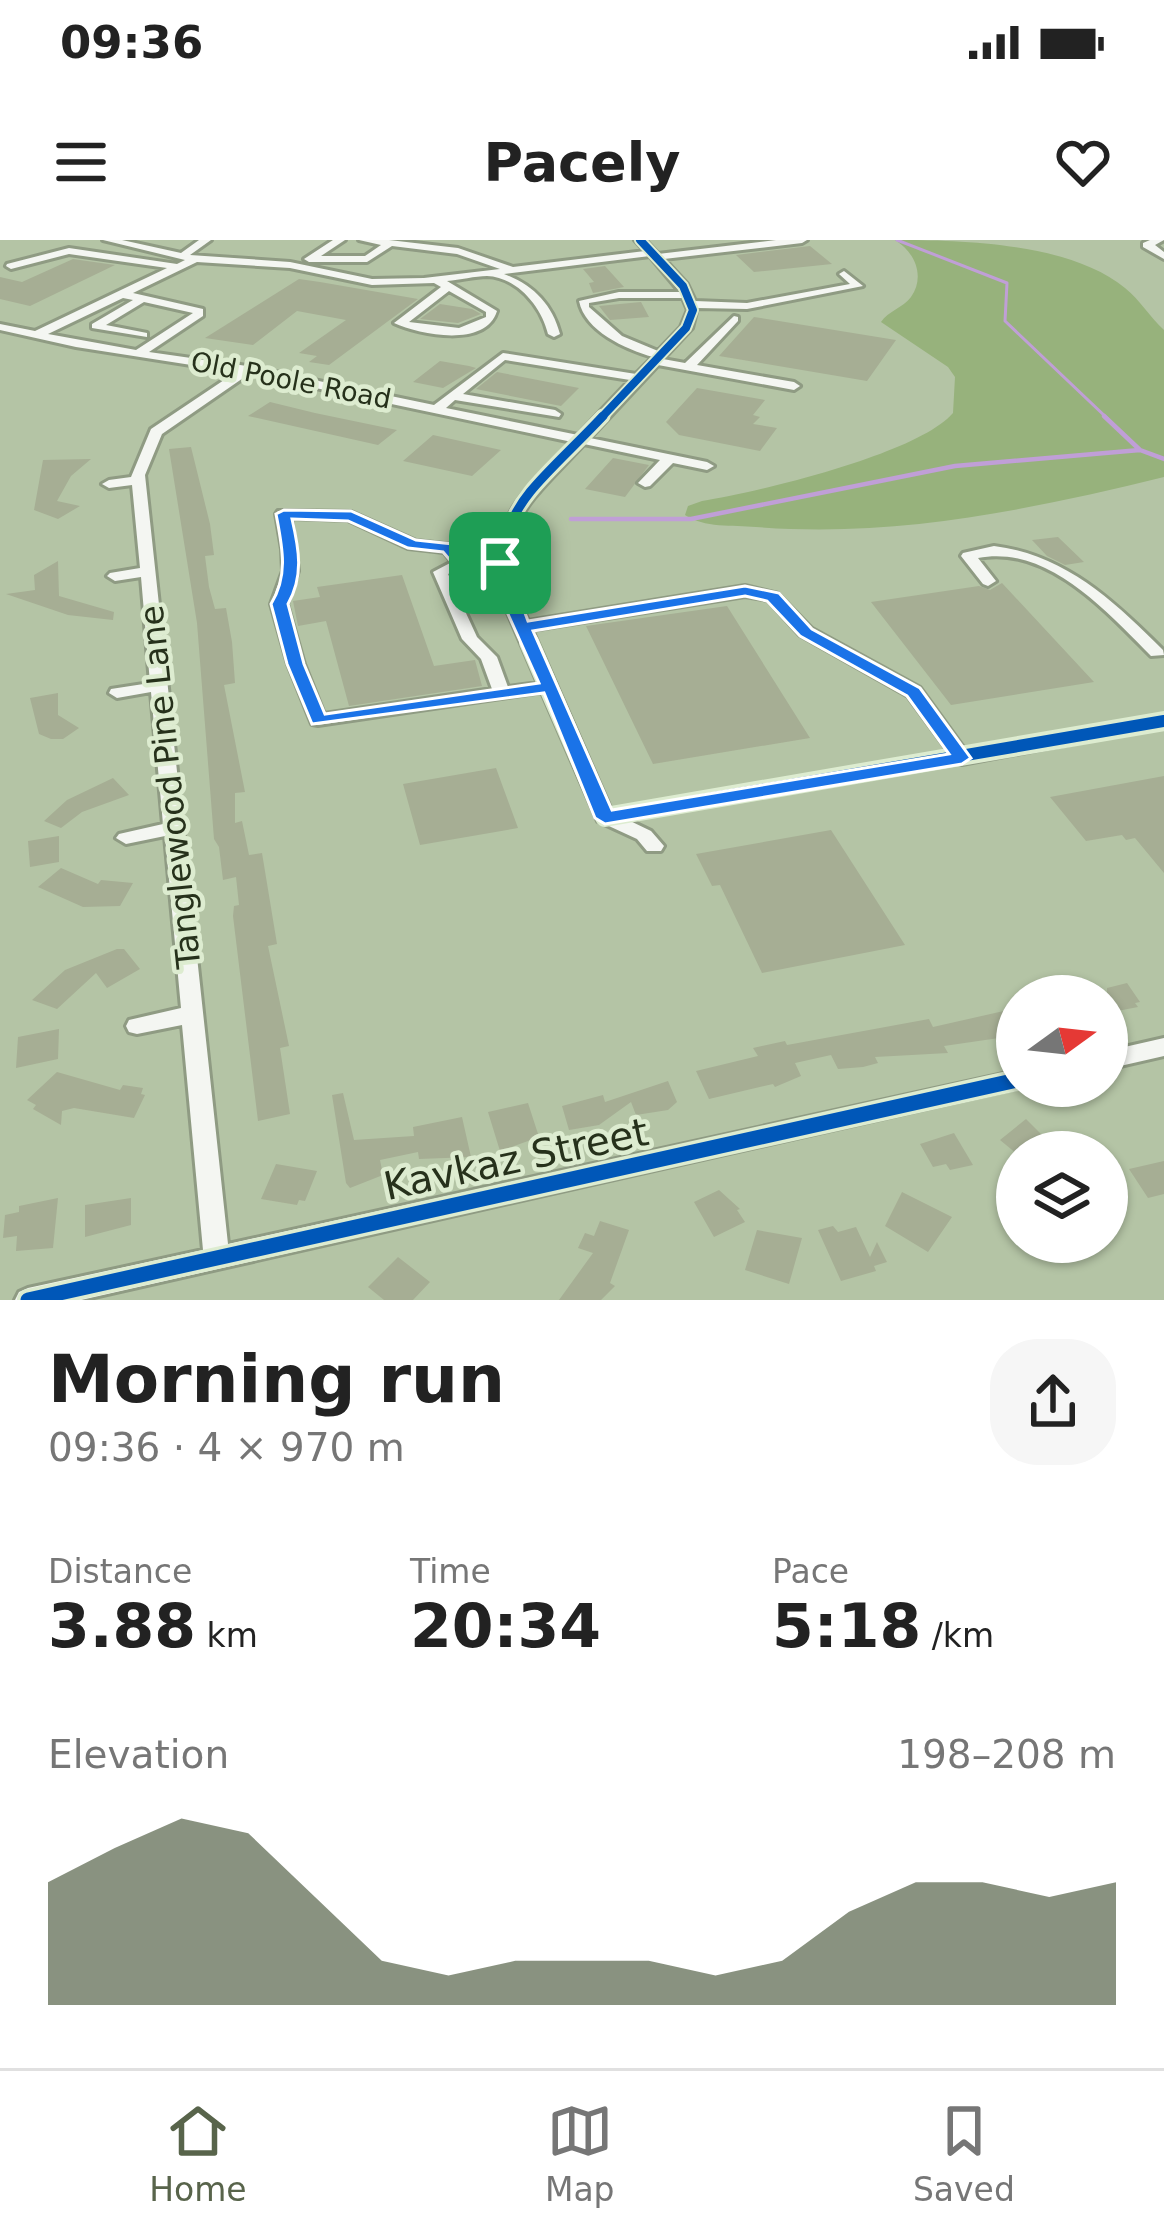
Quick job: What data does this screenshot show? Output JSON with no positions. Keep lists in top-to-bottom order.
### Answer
{
  "streets": {
    "street": ["Old Poole Road", "Tanglewood Pine Lane", "Kavkaz Street"]
  },
  "crossings": [
    ["Tanglewood Pine Lane", "Kavkaz Street"]
  ],
  "north": "right",
  "page": {
    "status": "09:36",
    "header": "Pacely",
    "heading": ["Morning run", "09:36 · 4 × 970 m"],
    "stats": [
      ["Distance", "3.88 km"],
      ["Time", "20:34"],
      ["Pace", "5:18 /km"]
    ],
    "chart": ["Elevation", "198–208 m"],
    "tabs": ["Home", "Map", "Saved"]
  }
}
